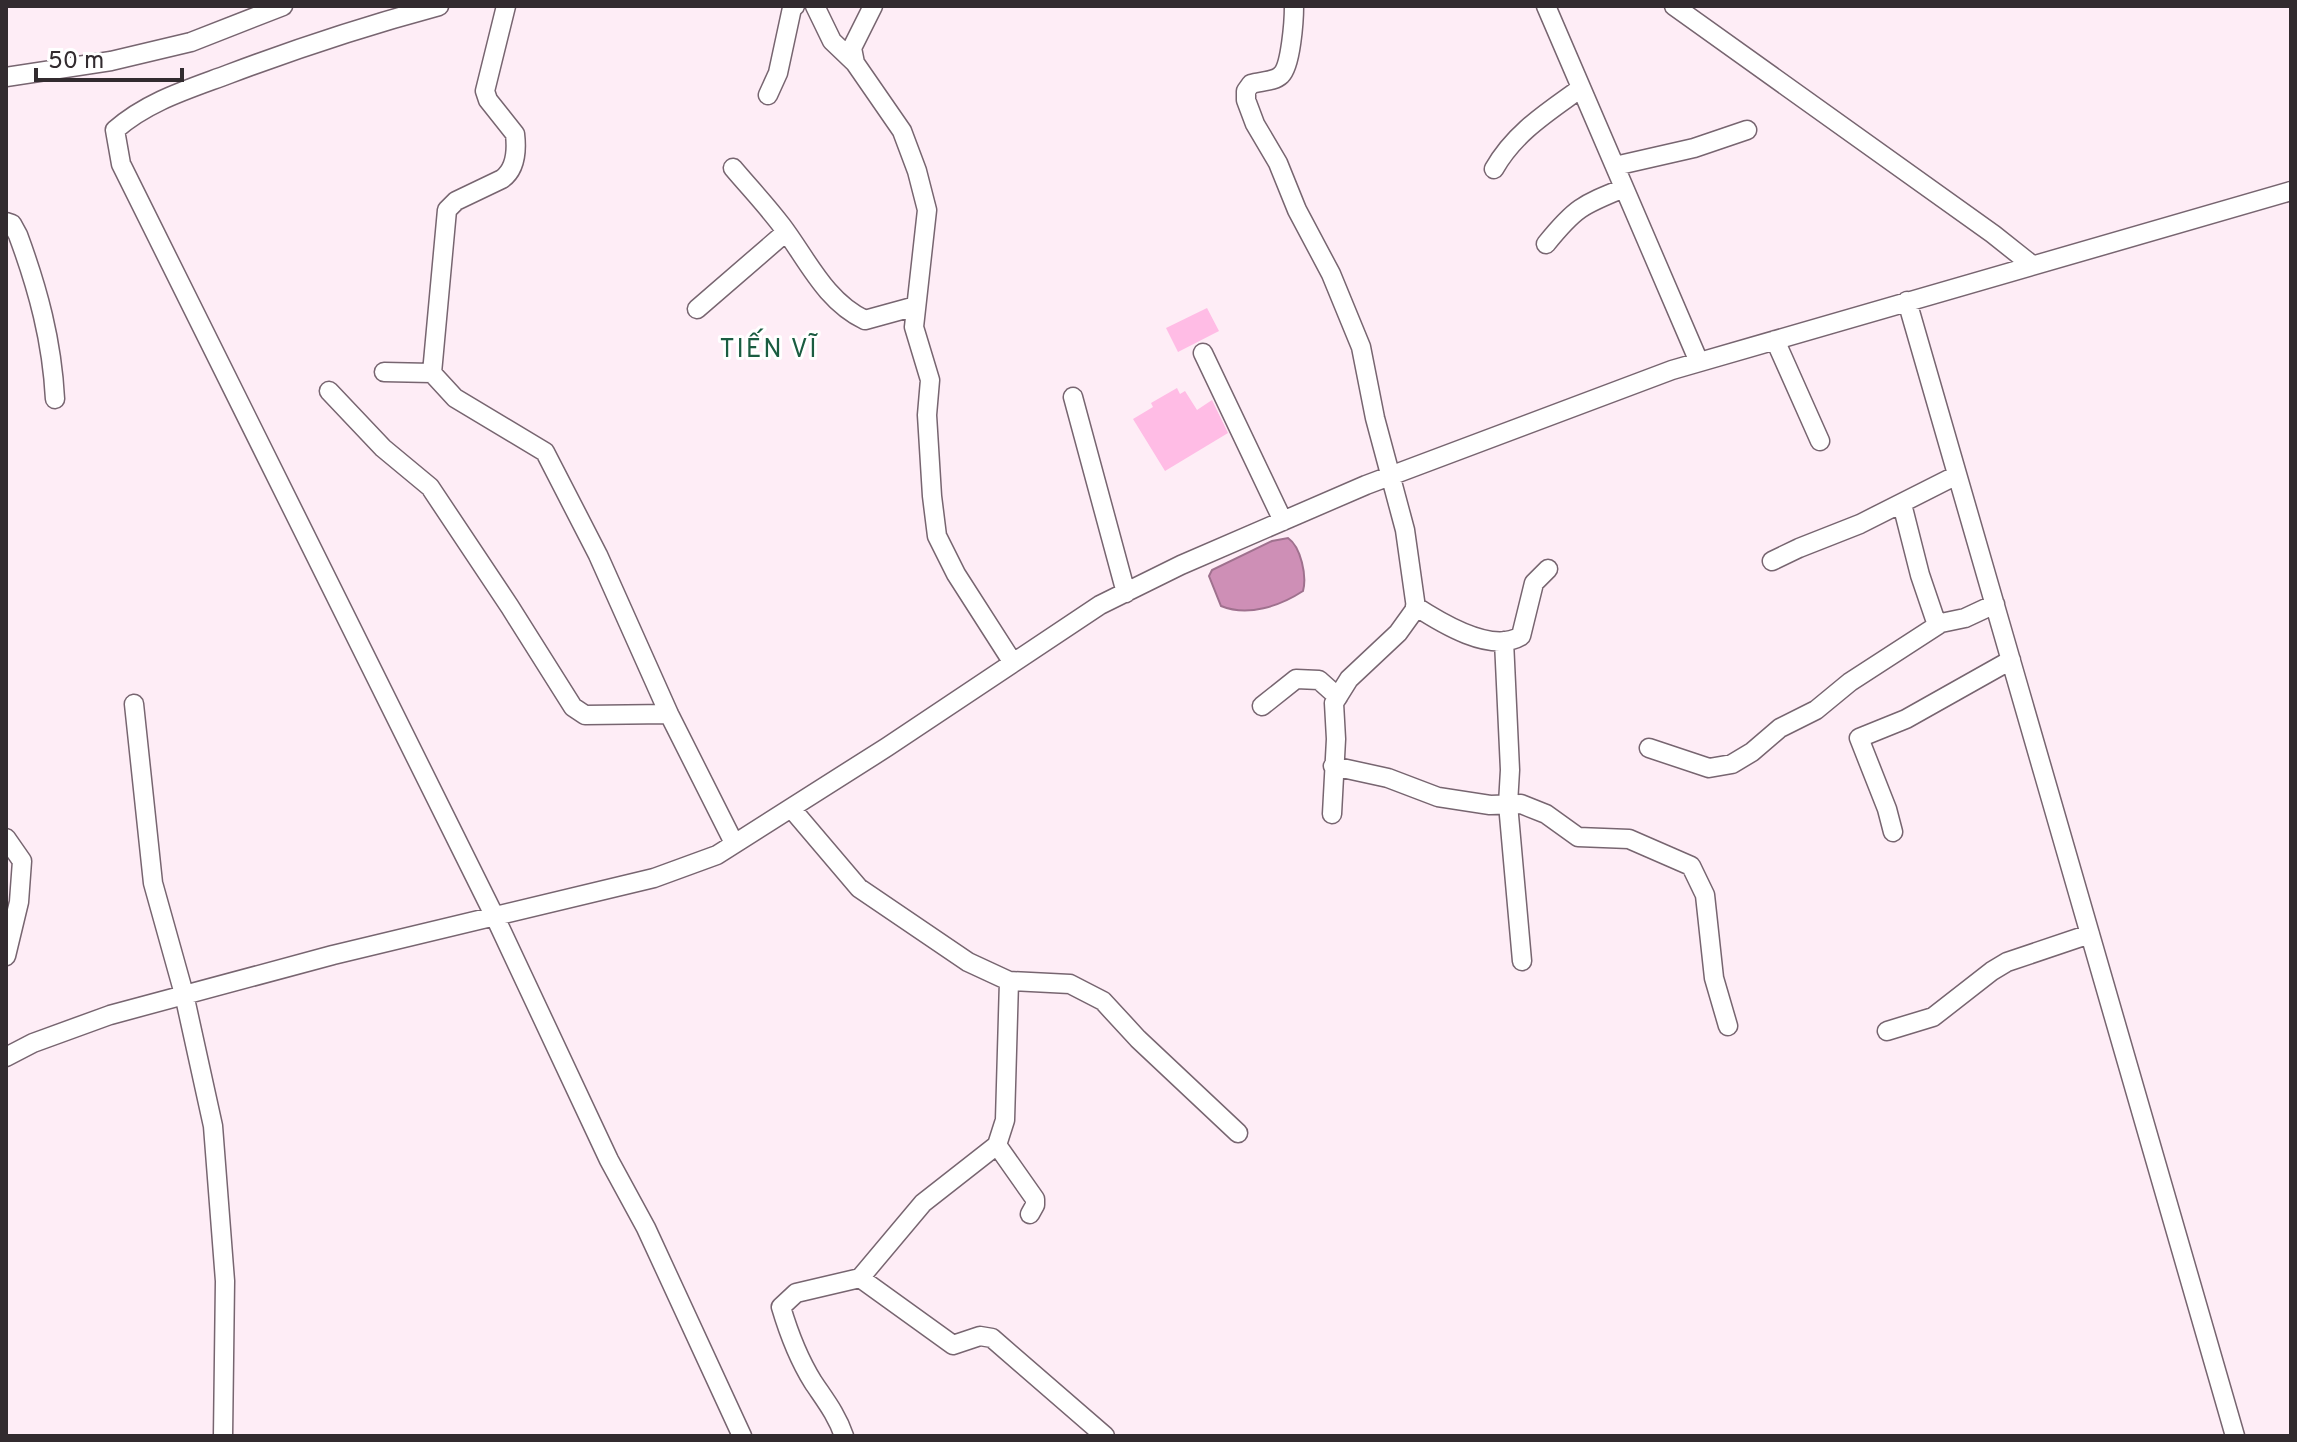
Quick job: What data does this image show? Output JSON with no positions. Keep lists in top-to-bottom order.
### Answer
{
  "districts": ["TIẾN VĨ"],
  "scale_bar": "50 m"
}
